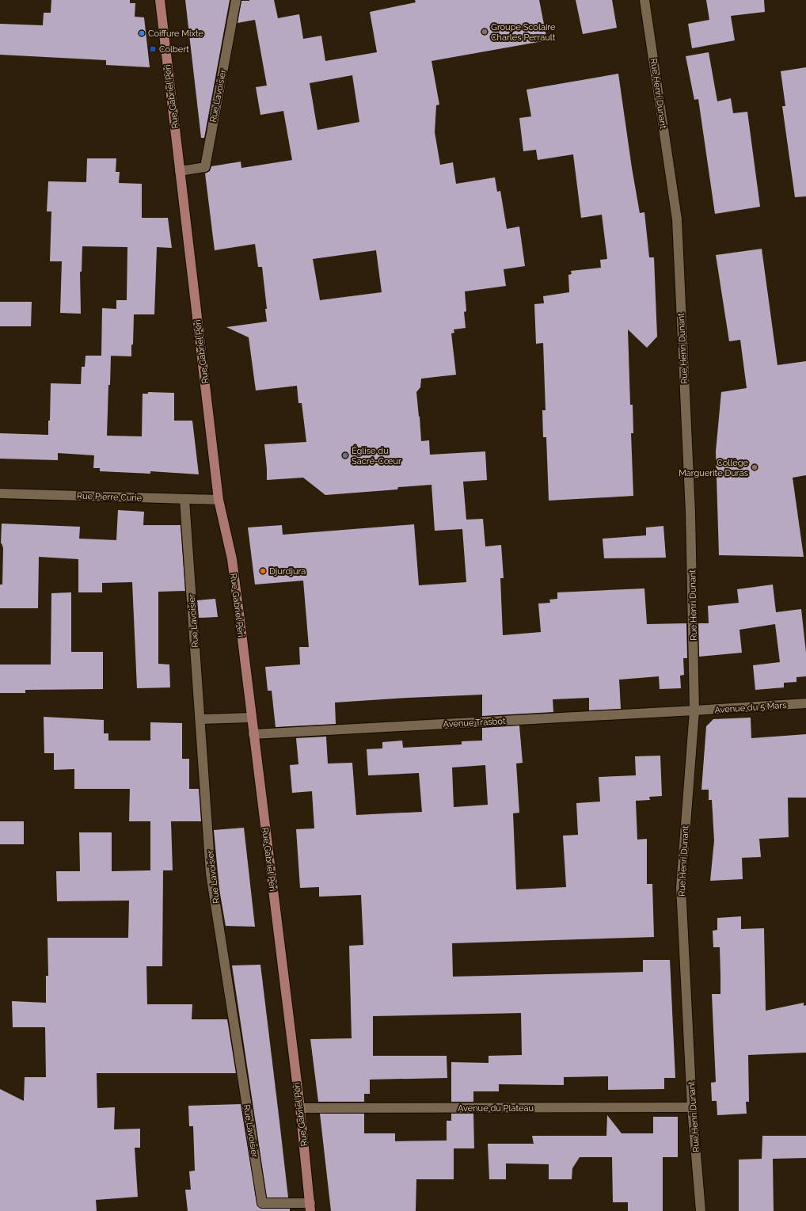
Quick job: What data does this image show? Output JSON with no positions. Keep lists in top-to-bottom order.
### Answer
{
  "streets": {
    "main road": ["Rue Gabriel Péri"],
    "street": [
      "Rue Henri Dunant",
      "Rue Lavoisier",
      "Rue Pierre Curie",
      "Avenue du 5 Mars",
      "Avenue Trasbot",
      "Avenue du Plateau"
    ]
  },
  "crossings": [
    ["Rue Henri Dunant", "Avenue du 5 Mars"],
    ["Rue Henri Dunant", "Avenue Trasbot"],
    ["Rue Henri Dunant", "Avenue du Plateau"],
    ["Rue Lavoisier", "Rue Gabriel Péri"],
    ["Rue Lavoisier", "Rue Pierre Curie"],
    ["Rue Gabriel Péri", "Rue Pierre Curie"],
    ["Rue Gabriel Péri", "Avenue Trasbot"],
    ["Rue Gabriel Péri", "Avenue du Plateau"],
    ["Avenue du 5 Mars", "Avenue Trasbot"]
  ],
  "places": {
    "other": [
      "Groupe Scolaire Charles Perrault",
      "Coiffure Mixte",
      "Église du Sacré-Cœur",
      "Collège Marguerite Duras",
      "Djurdjura"
    ],
    "transit": ["Colbert"]
  }
}
